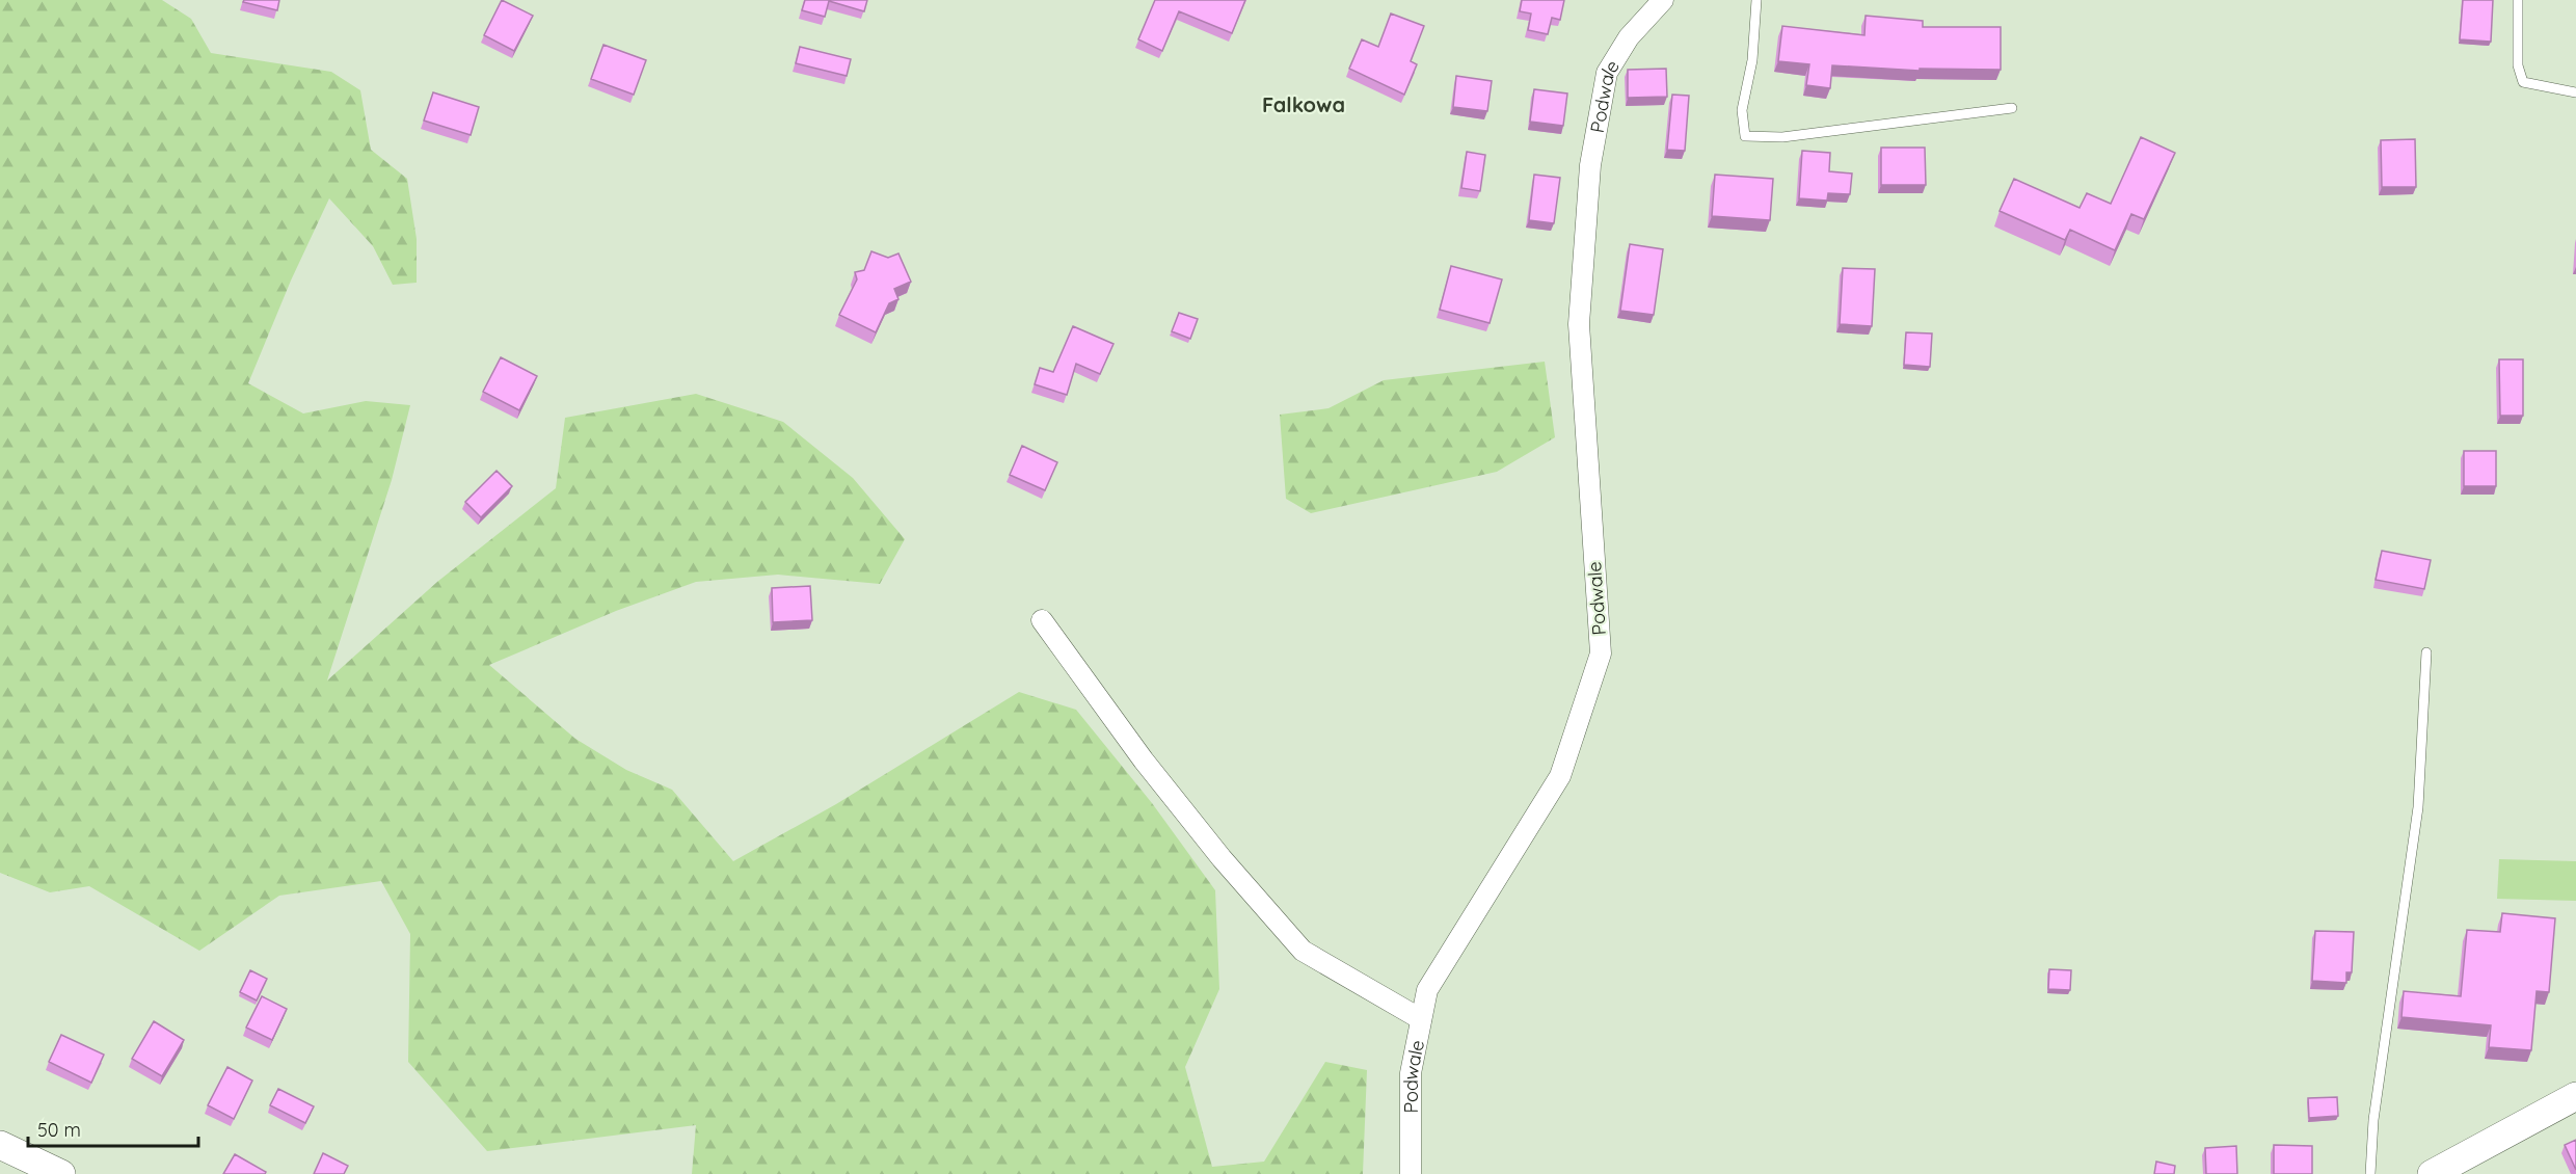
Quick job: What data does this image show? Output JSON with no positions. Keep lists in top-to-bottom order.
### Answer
{
  "streets": {
    "street": ["Podwale"]
  },
  "districts": ["Falkowa"],
  "scale_bar": "50 m"
}
